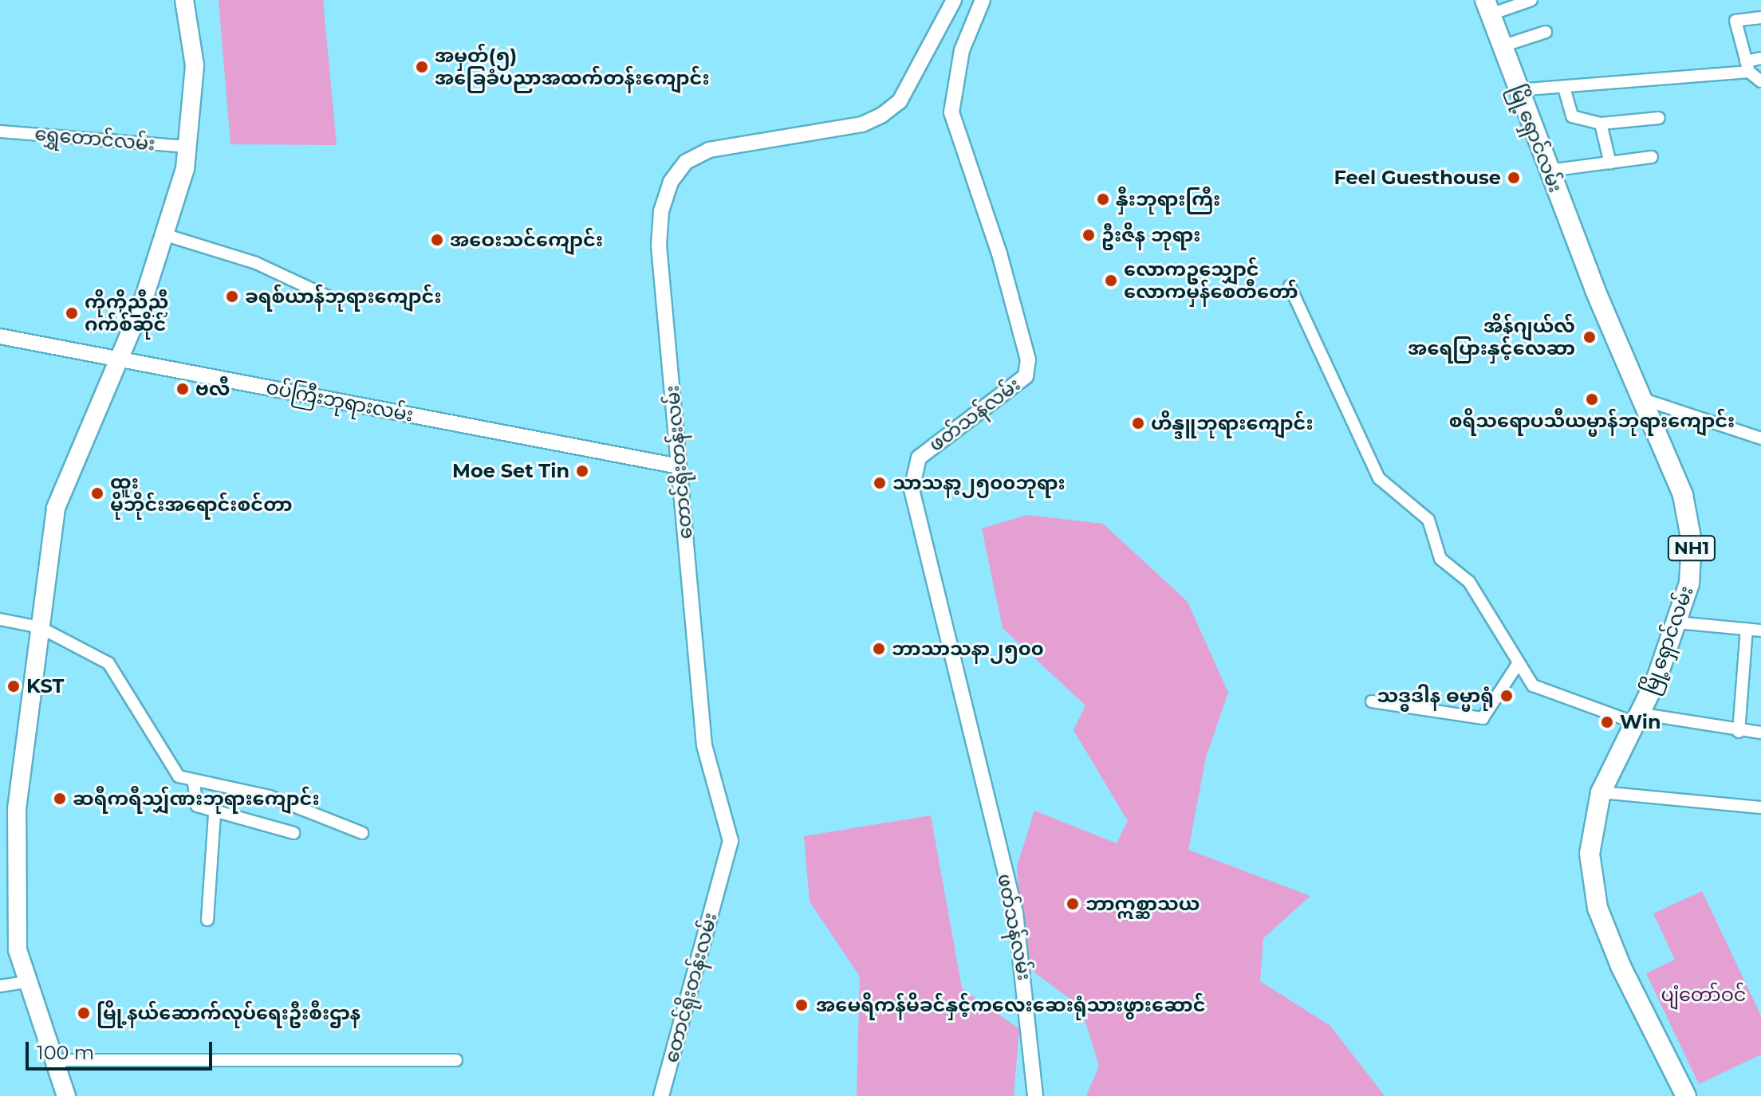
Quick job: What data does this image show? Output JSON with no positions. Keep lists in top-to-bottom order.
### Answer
{
  "streets": {
    "highway": ["မြို့ရှောင်လမ်း", "NH1"],
    "street": [
      "ရွှေတောင်လမ်း",
      "ဝပ်ကြီးဘုရားလမ်း",
      "ဖတ်သန်လမ်း",
      "တောင်ရိုးတန်းလမ်း"
    ]
  },
  "crossings": [
    ["ဝပ်ကြီးဘုရားလမ်း", "တောင်ရိုးတန်းလမ်း"]
  ],
  "parks": ["ပျံတော်ဝင်"],
  "places": [
    "အမှတ်(၅) အခြေခံပညာအထက်တန်းကျောင်း",
    "Feel Guesthouse",
    "နှီးဘုရားကြီး",
    "ဦးဇိန ဘုရား",
    "အဝေးသင်ကျောင်း",
    "လောကဥသျှောင် လောကမှန်စေတီတော်",
    "ခရစ်ယာန်ဘုရားကျောင်း",
    "ကိုကိုညီညီ ဂက်စ်ဆိုင်",
    "အိန်ဂျယ်လ် အရေပြားနှင့်လေဆာ",
    "ဗလီ",
    "စရိသရောပသီယမ္မာန်ဘုရားကျောင်း",
    "ဟိန္ဒူဘုရားကျောင်း",
    "Moe Set Tin",
    "သာသနာ့၂၅၀၀ဘုရား",
    "ထူး မိုဘိုင်းအရောင်းစင်တာ",
    "ဘာသာသနာ၂၅၀၀",
    "KST",
    "သဒ္ဓဒါန ဓမ္မာရုံ",
    "Win",
    "ဆရီကရီသျှ်ဏးဘုရားကျောင်း",
    "ဘာဣစ္ဆာသယ",
    "အမေရိကန်မိခင်နှင့်ကလေးဆေးရုံသားဖွားဆောင်",
    "မြို့နယ်ဆောက်လုပ်ရေးဦးစီးဌာန"
  ],
  "scale_bar": "100 m"
}
